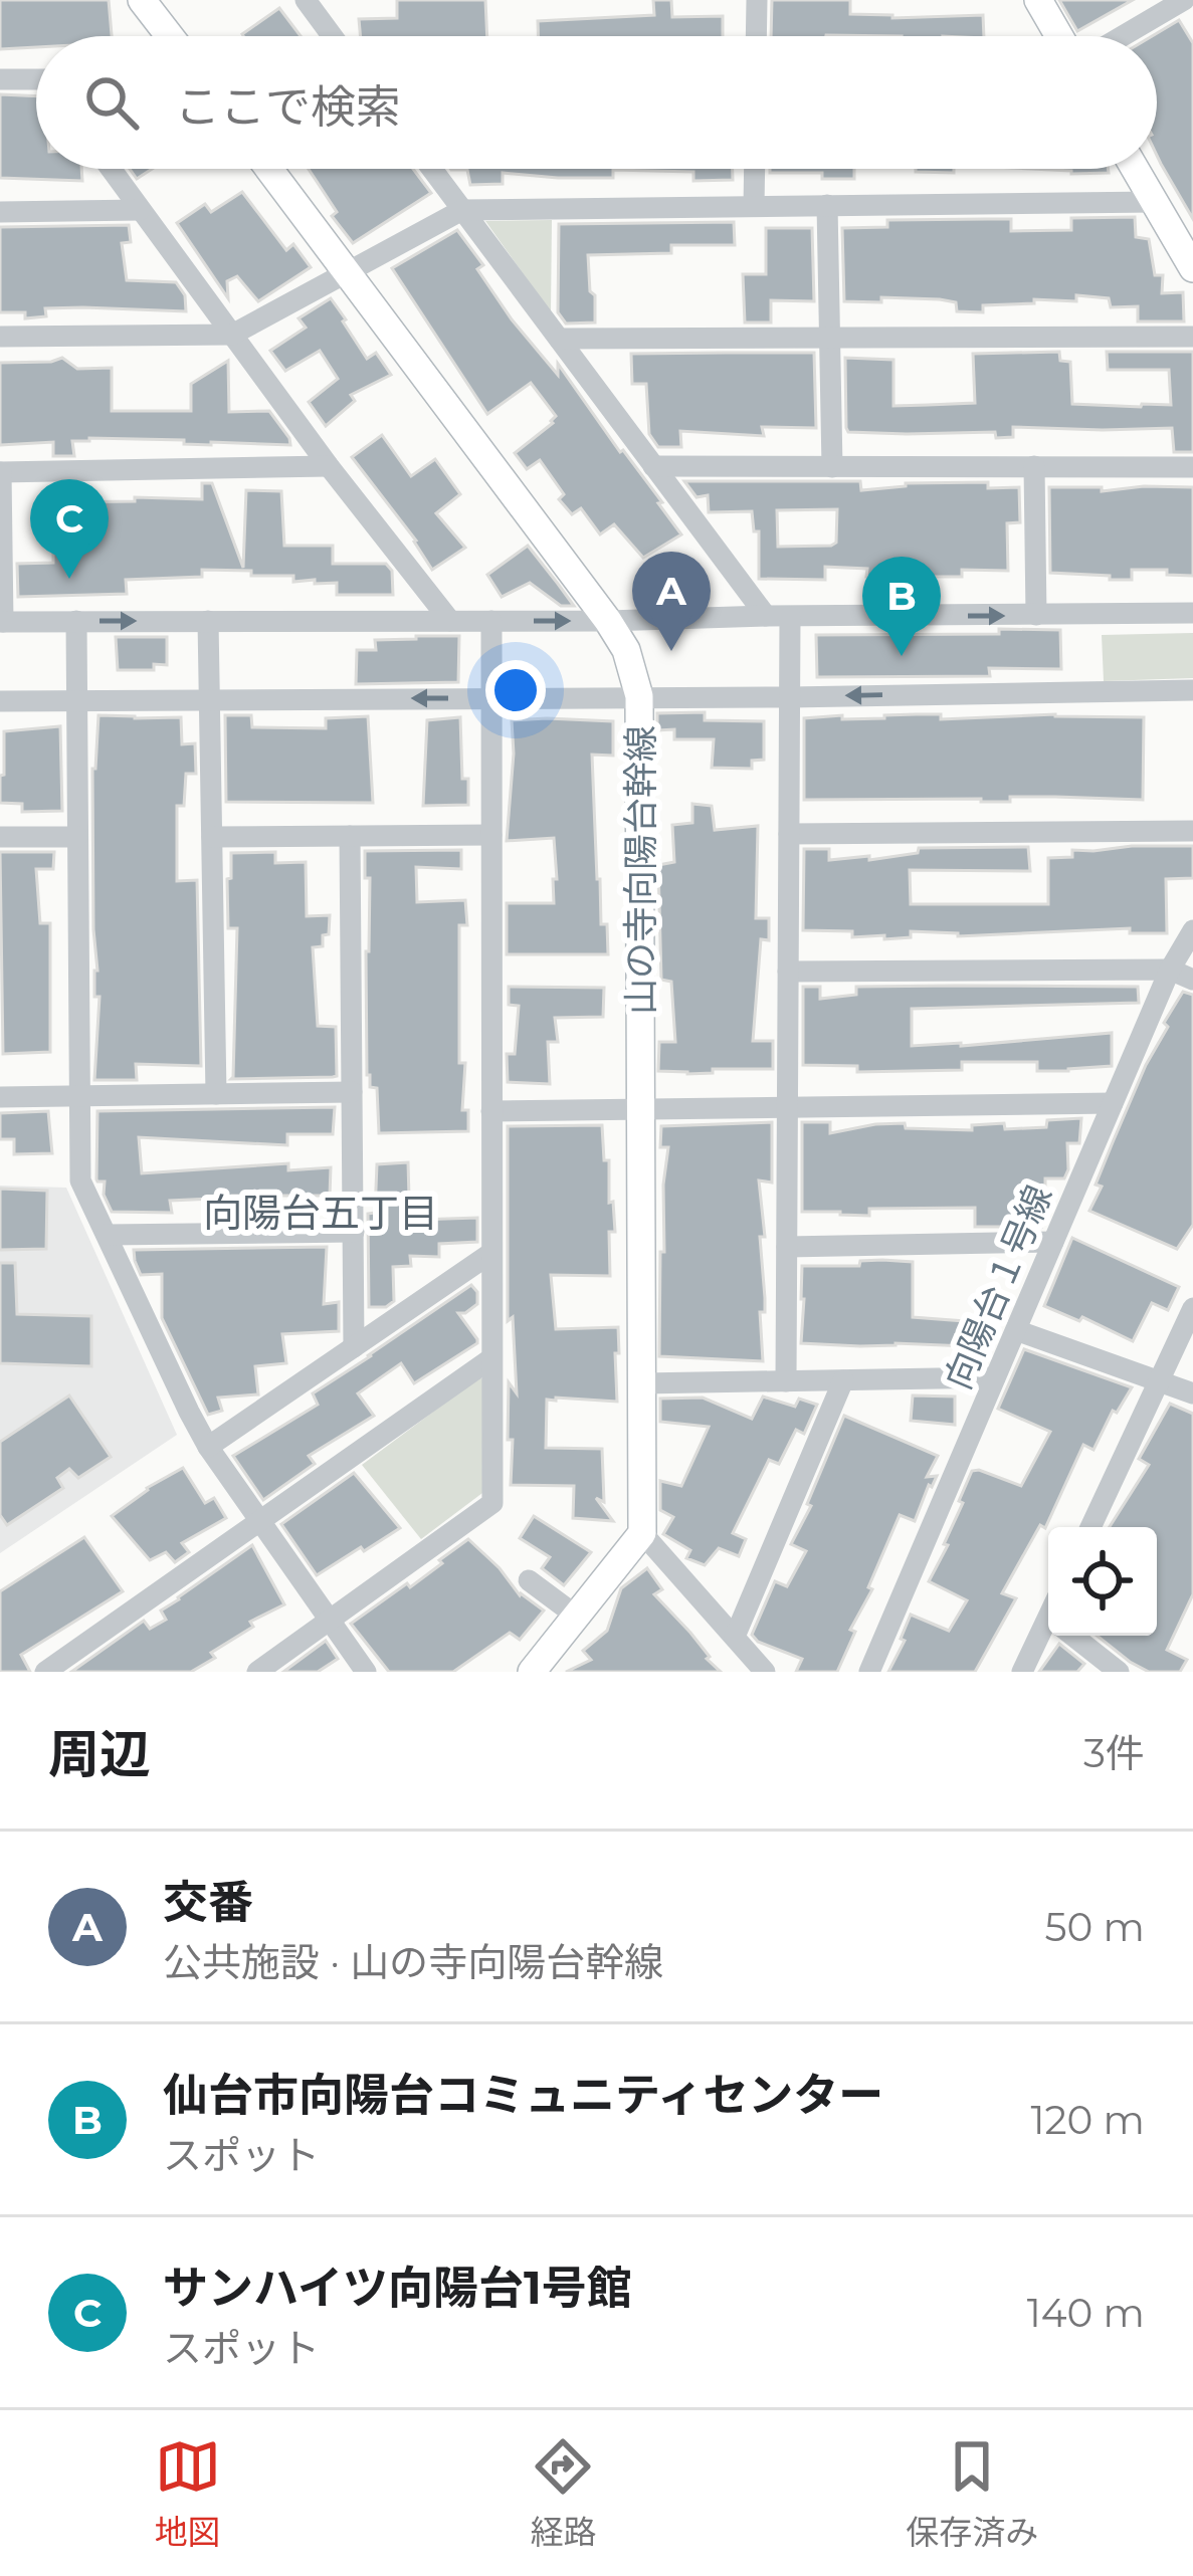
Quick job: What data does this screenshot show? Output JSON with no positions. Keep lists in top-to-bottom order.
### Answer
{
  "streets": {
    "street": ["山の寺向陽台幹線", "向陽台１号線"]
  },
  "districts": ["向陽台五丁目"],
  "page": {
    "search": "ここで検索",
    "pins": ["C", "A", "B"],
    "heading": ["周辺", "3件"],
    "list": [
      {
        "mark": "A",
        "name": "交番",
        "note": "公共施設 · 山の寺向陽台幹線",
        "value": "50 m"
      },
      {
        "mark": "B",
        "name": "仙台市向陽台コミュニティセンター",
        "note": "スポット",
        "value": "120 m"
      },
      {
        "mark": "C",
        "name": "サンハイツ向陽台1号館",
        "note": "スポット",
        "value": "140 m"
      }
    ],
    "nav": ["地図", "経路", "保存済み"]
  }
}
